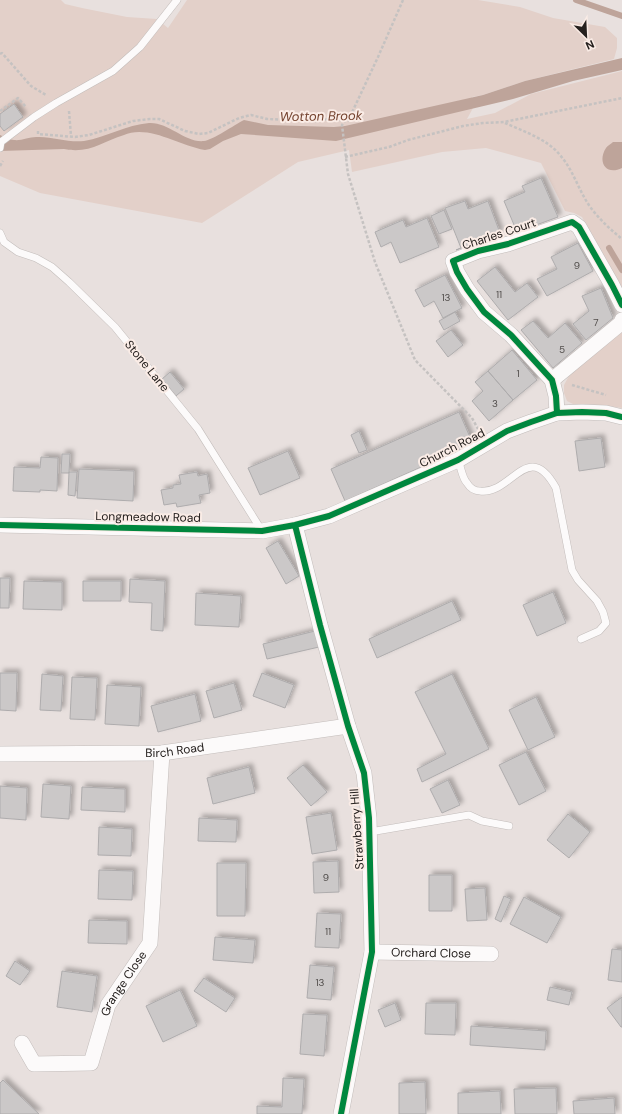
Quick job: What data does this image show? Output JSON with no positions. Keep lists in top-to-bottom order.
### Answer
{
  "streets": {
    "street": [
      "Charles Court",
      "Church Road",
      "Longmeadow Road",
      "Birch Road",
      "Strawberry Hill",
      "Orchard Close",
      "Grange Close"
    ],
    "lane": ["Stone Lane"]
  },
  "crossings": [
    ["Stone Lane", "Longmeadow Road"],
    ["Church Road", "Longmeadow Road"],
    ["Church Road", "Strawberry Hill"],
    ["Longmeadow Road", "Strawberry Hill"],
    ["Birch Road", "Strawberry Hill"],
    ["Birch Road", "Grange Close"],
    ["Strawberry Hill", "Orchard Close"]
  ],
  "water": ["Wotton Brook"],
  "house_numbers": [
    "9",
    "11",
    "13",
    "7",
    "5",
    "1",
    "3",
    "9",
    "11",
    "13"
  ],
  "north": "bottom right"
}
